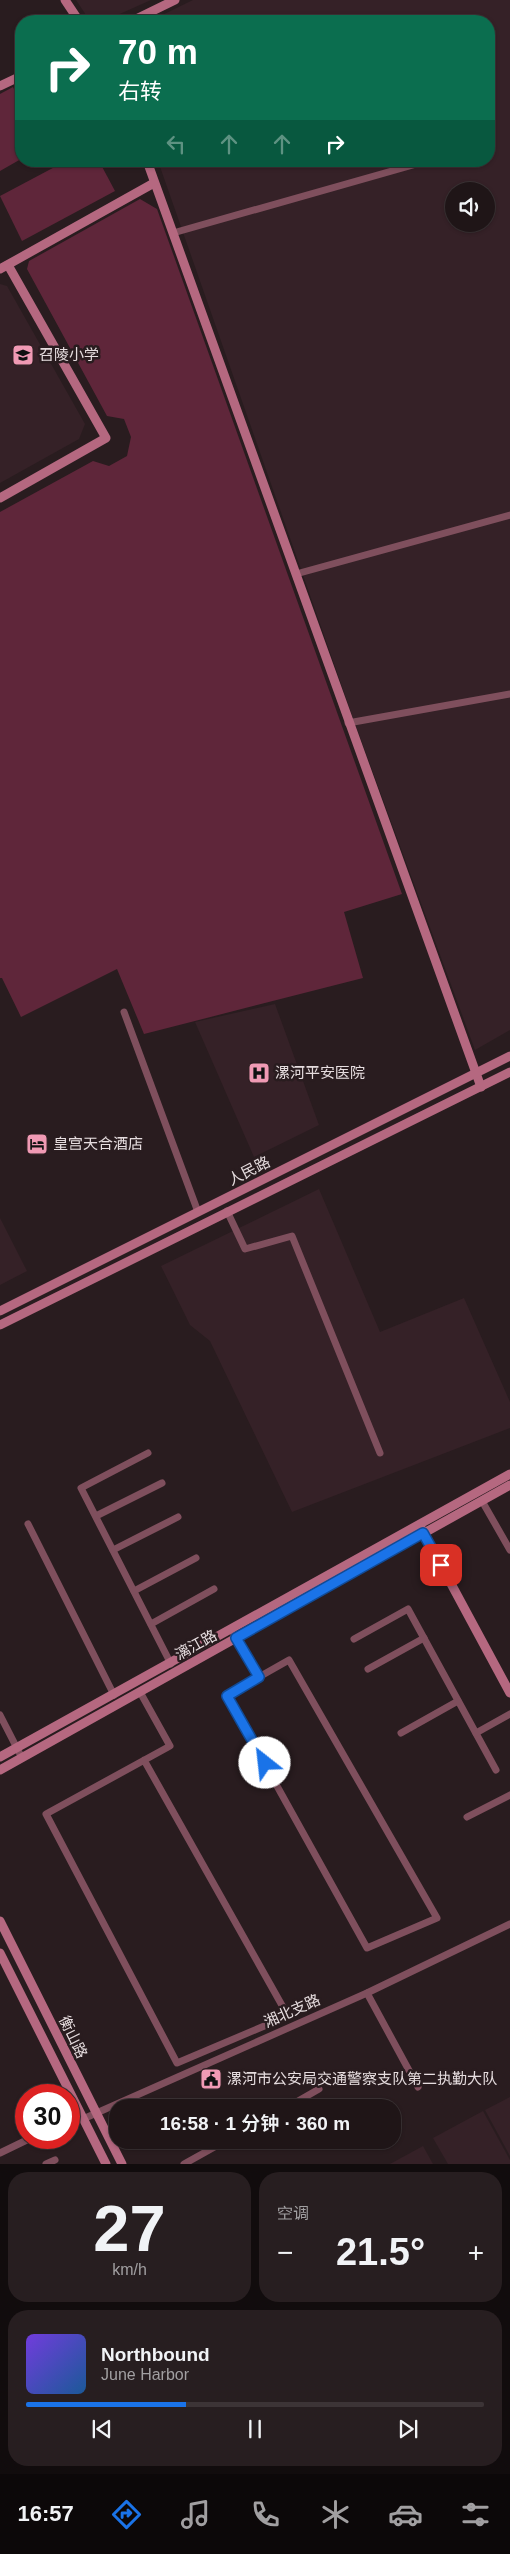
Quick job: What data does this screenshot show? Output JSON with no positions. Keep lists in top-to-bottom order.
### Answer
{
  "streets": {
    "street": [
      "人民路",
      "漓江路",
      "湘北支路",
      "衡山路"
    ]
  },
  "crossings": [
    ["湘北支路", "衡山路"]
  ],
  "places": {
    "school or university": ["召陵小学"],
    "hospital": ["漯河平安医院"],
    "hotel": ["皇宫天合酒店"],
    "public building": ["漯河市公安局交通警察支队第二执勤大队"]
  },
  "page": {
    "turn": ["70 m", "右转"],
    "limit": "30",
    "trip": "16:58 · 1 分钟 · 360 m",
    "tile": [
      ["27", "km/h"],
      "空调"
    ],
    "heat": ["−", "21.5°", "+"],
    "song": ["Northbound", "June Harbor"],
    "tabs": "16:57"
  }
}
